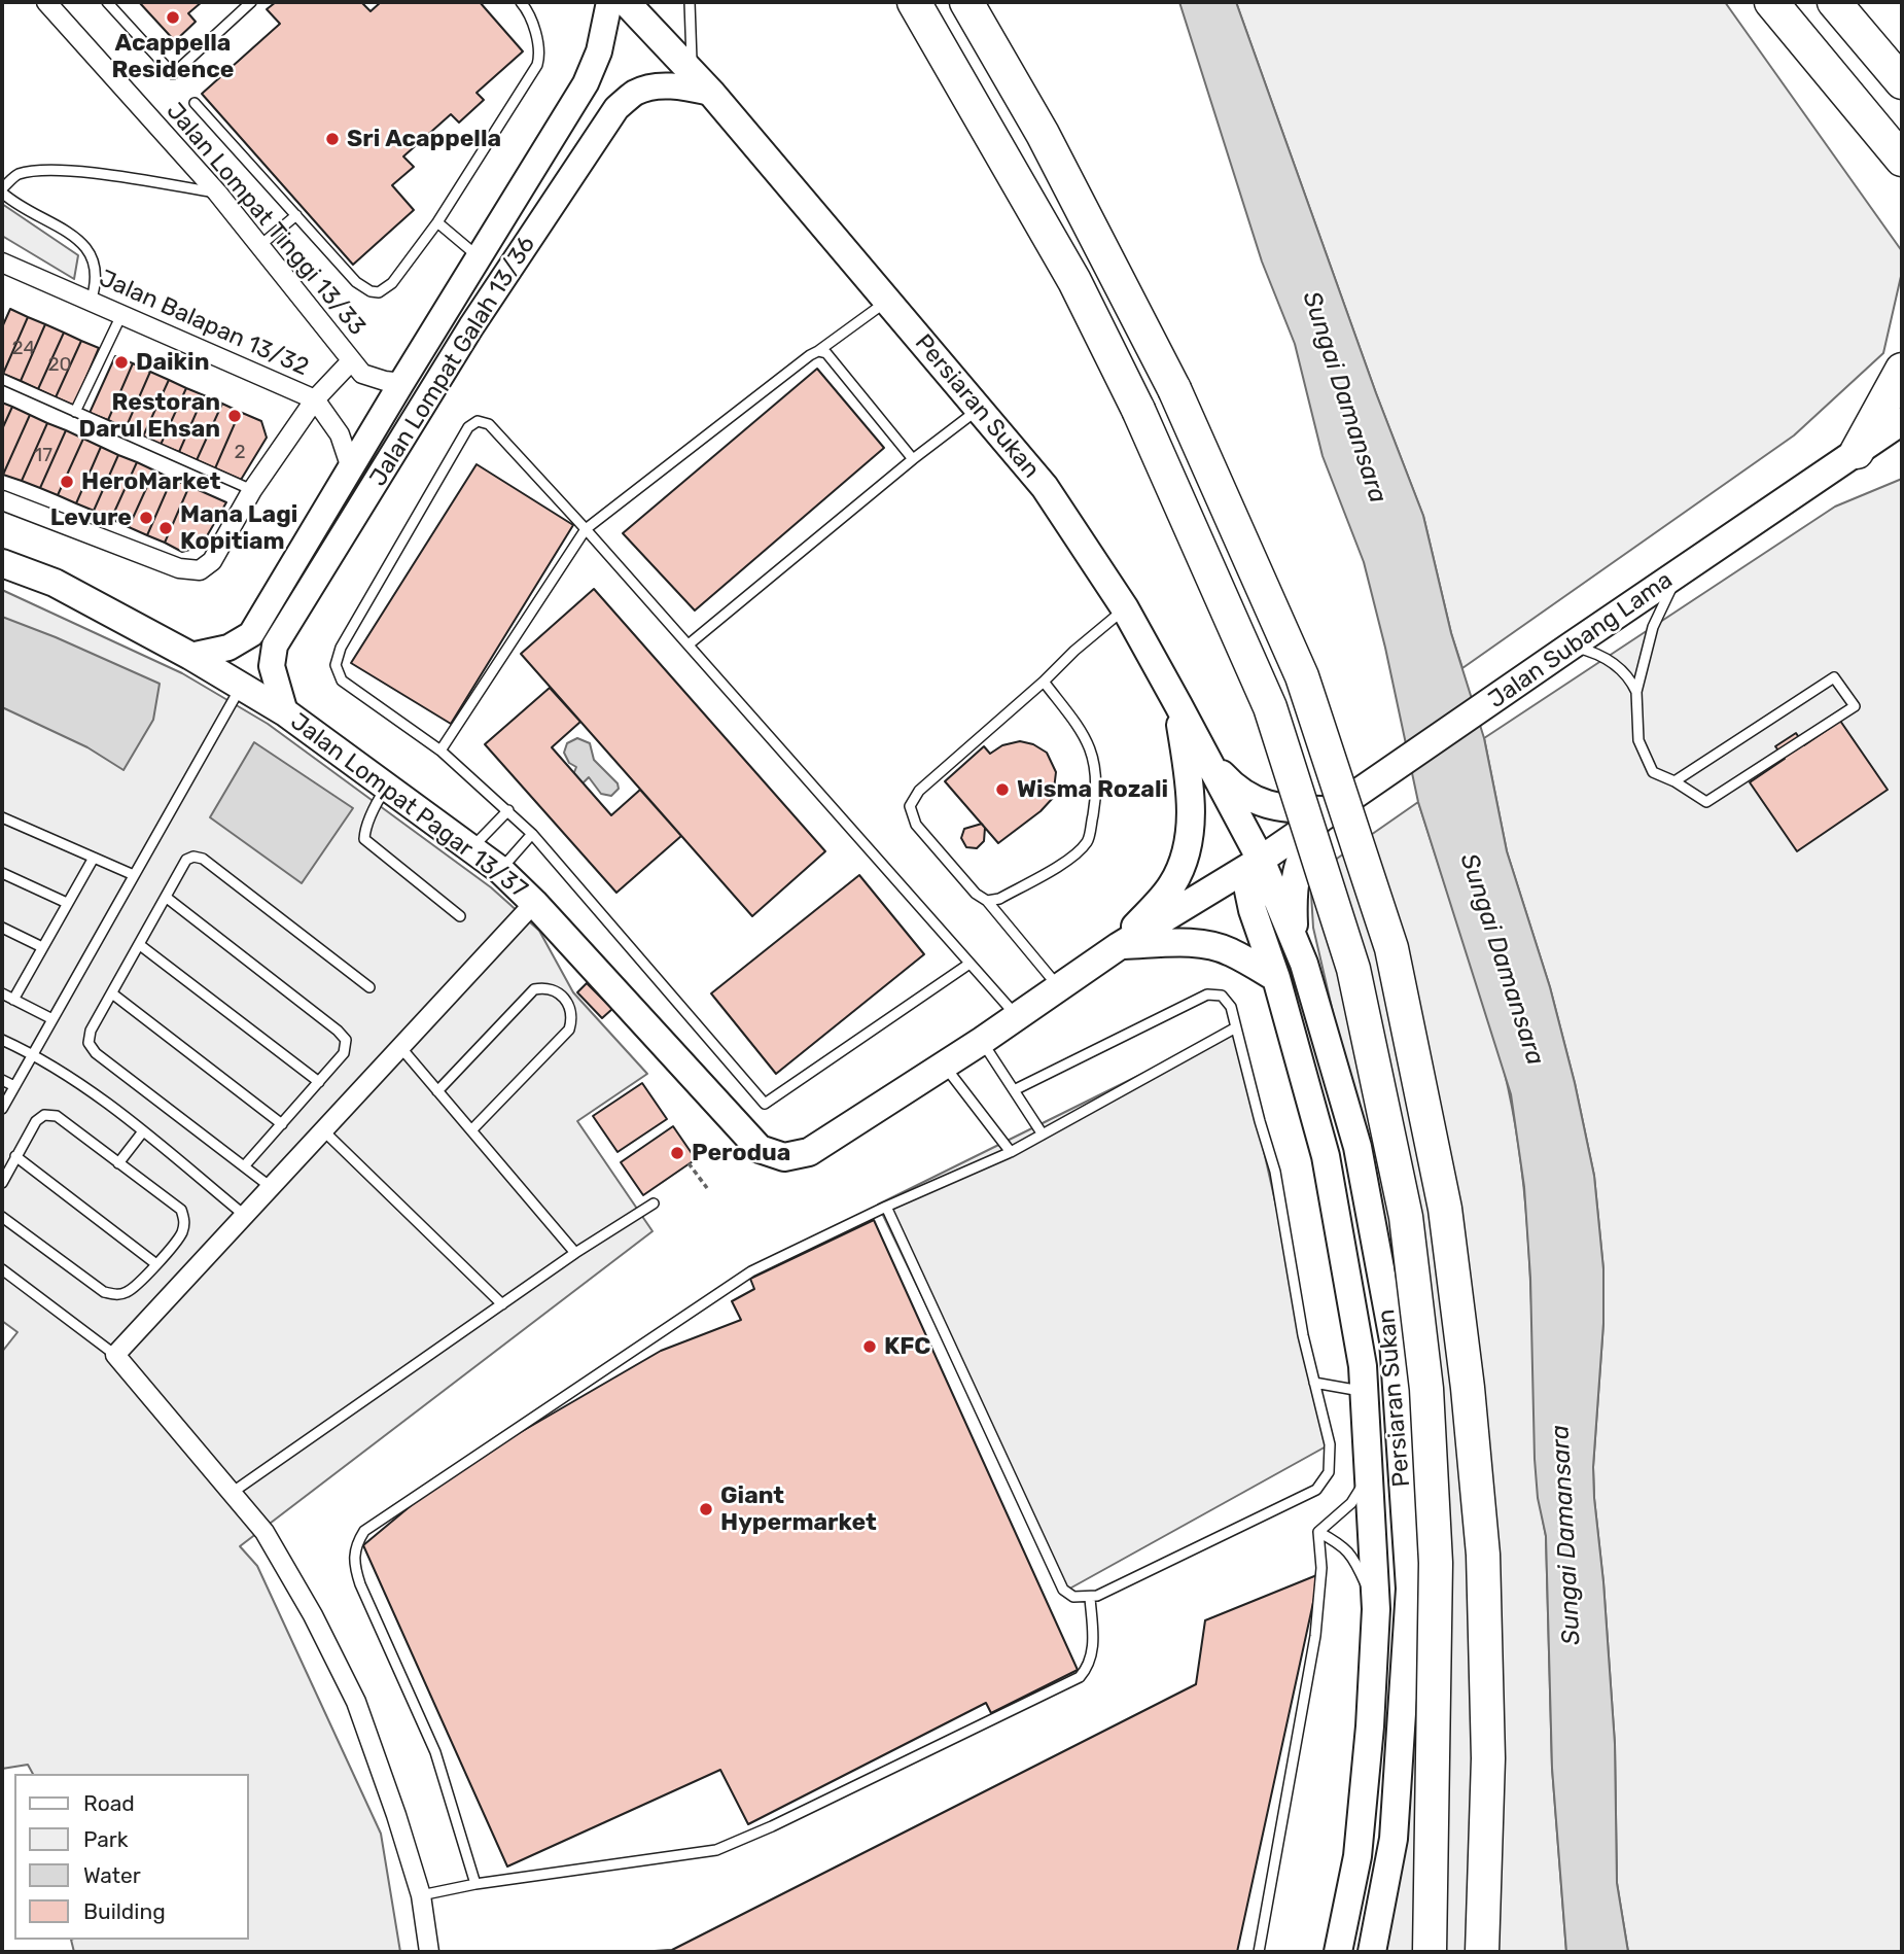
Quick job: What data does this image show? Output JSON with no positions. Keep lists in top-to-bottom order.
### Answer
{
  "streets": {
    "main road": ["Persiaran Sukan", "Jalan Subang Lama", "Jalan Lompat Pagar 13/37"],
    "street": ["Jalan Lompat Tinggi 13/33", "Jalan Balapan 13/32", "Jalan Lompat Galah 13/36"]
  },
  "crossings": [
    ["Jalan Lompat Tinggi 13/33", "Jalan Lompat Galah 13/36"],
    ["Jalan Balapan 13/32", "Jalan Lompat Galah 13/36"],
    ["Jalan Lompat Galah 13/36", "Persiaran Sukan"],
    ["Jalan Lompat Galah 13/36", "Jalan Lompat Pagar 13/37"],
    ["Persiaran Sukan", "Jalan Subang Lama"]
  ],
  "water": ["Sungai Damansara"],
  "places": [
    "Acappella Residence",
    "Sri Acappella",
    "Daikin",
    "Restoran Darul Ehsan",
    "HeroMarket",
    "Levure",
    "Mana Lagi Kopitiam",
    "Wisma Rozali",
    "Perodua",
    "KFC",
    "Giant Hypermarket"
  ],
  "house_numbers": [
    "24",
    "20",
    "2",
    "17"
  ],
  "legend": [
    "Road",
    "Park",
    "Water",
    "Building"
  ]
}
